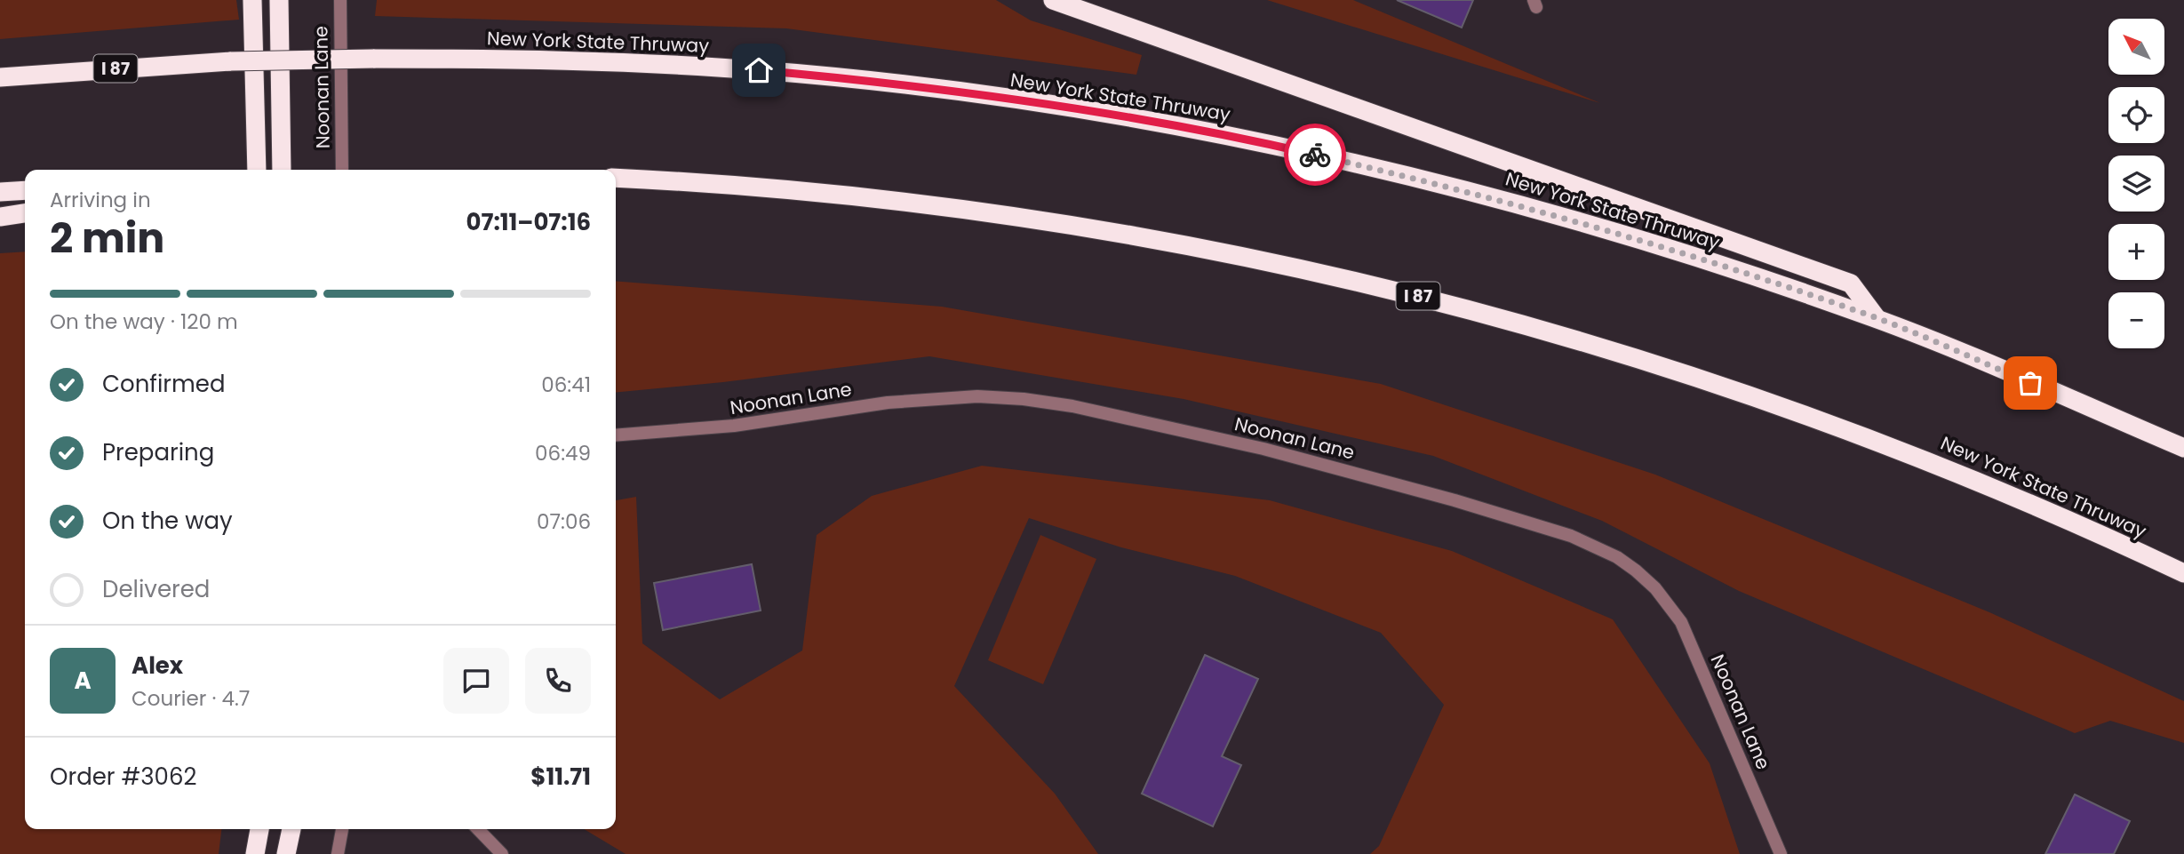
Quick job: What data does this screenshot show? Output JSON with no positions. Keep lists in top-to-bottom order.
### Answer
{
  "streets": {
    "highway": ["New York State Thruway", "I 87"],
    "street": ["Noonan Lane"]
  },
  "north": "top left",
  "page": {
    "map_buttons": ["+", "−"],
    "heading": ["2 min", "Arriving in", "07:11–07:16"],
    "panel": [
      "Alex",
      "Courier · 4.7",
      "Order #3062",
      "$11.71"
    ],
    "bar": "On the way · 120 m",
    "list": [
      ["Confirmed", "06:41"],
      ["Preparing", "06:49"],
      ["On the way", "07:06"],
      "Delivered"
    ],
    "round": "A"
  }
}
